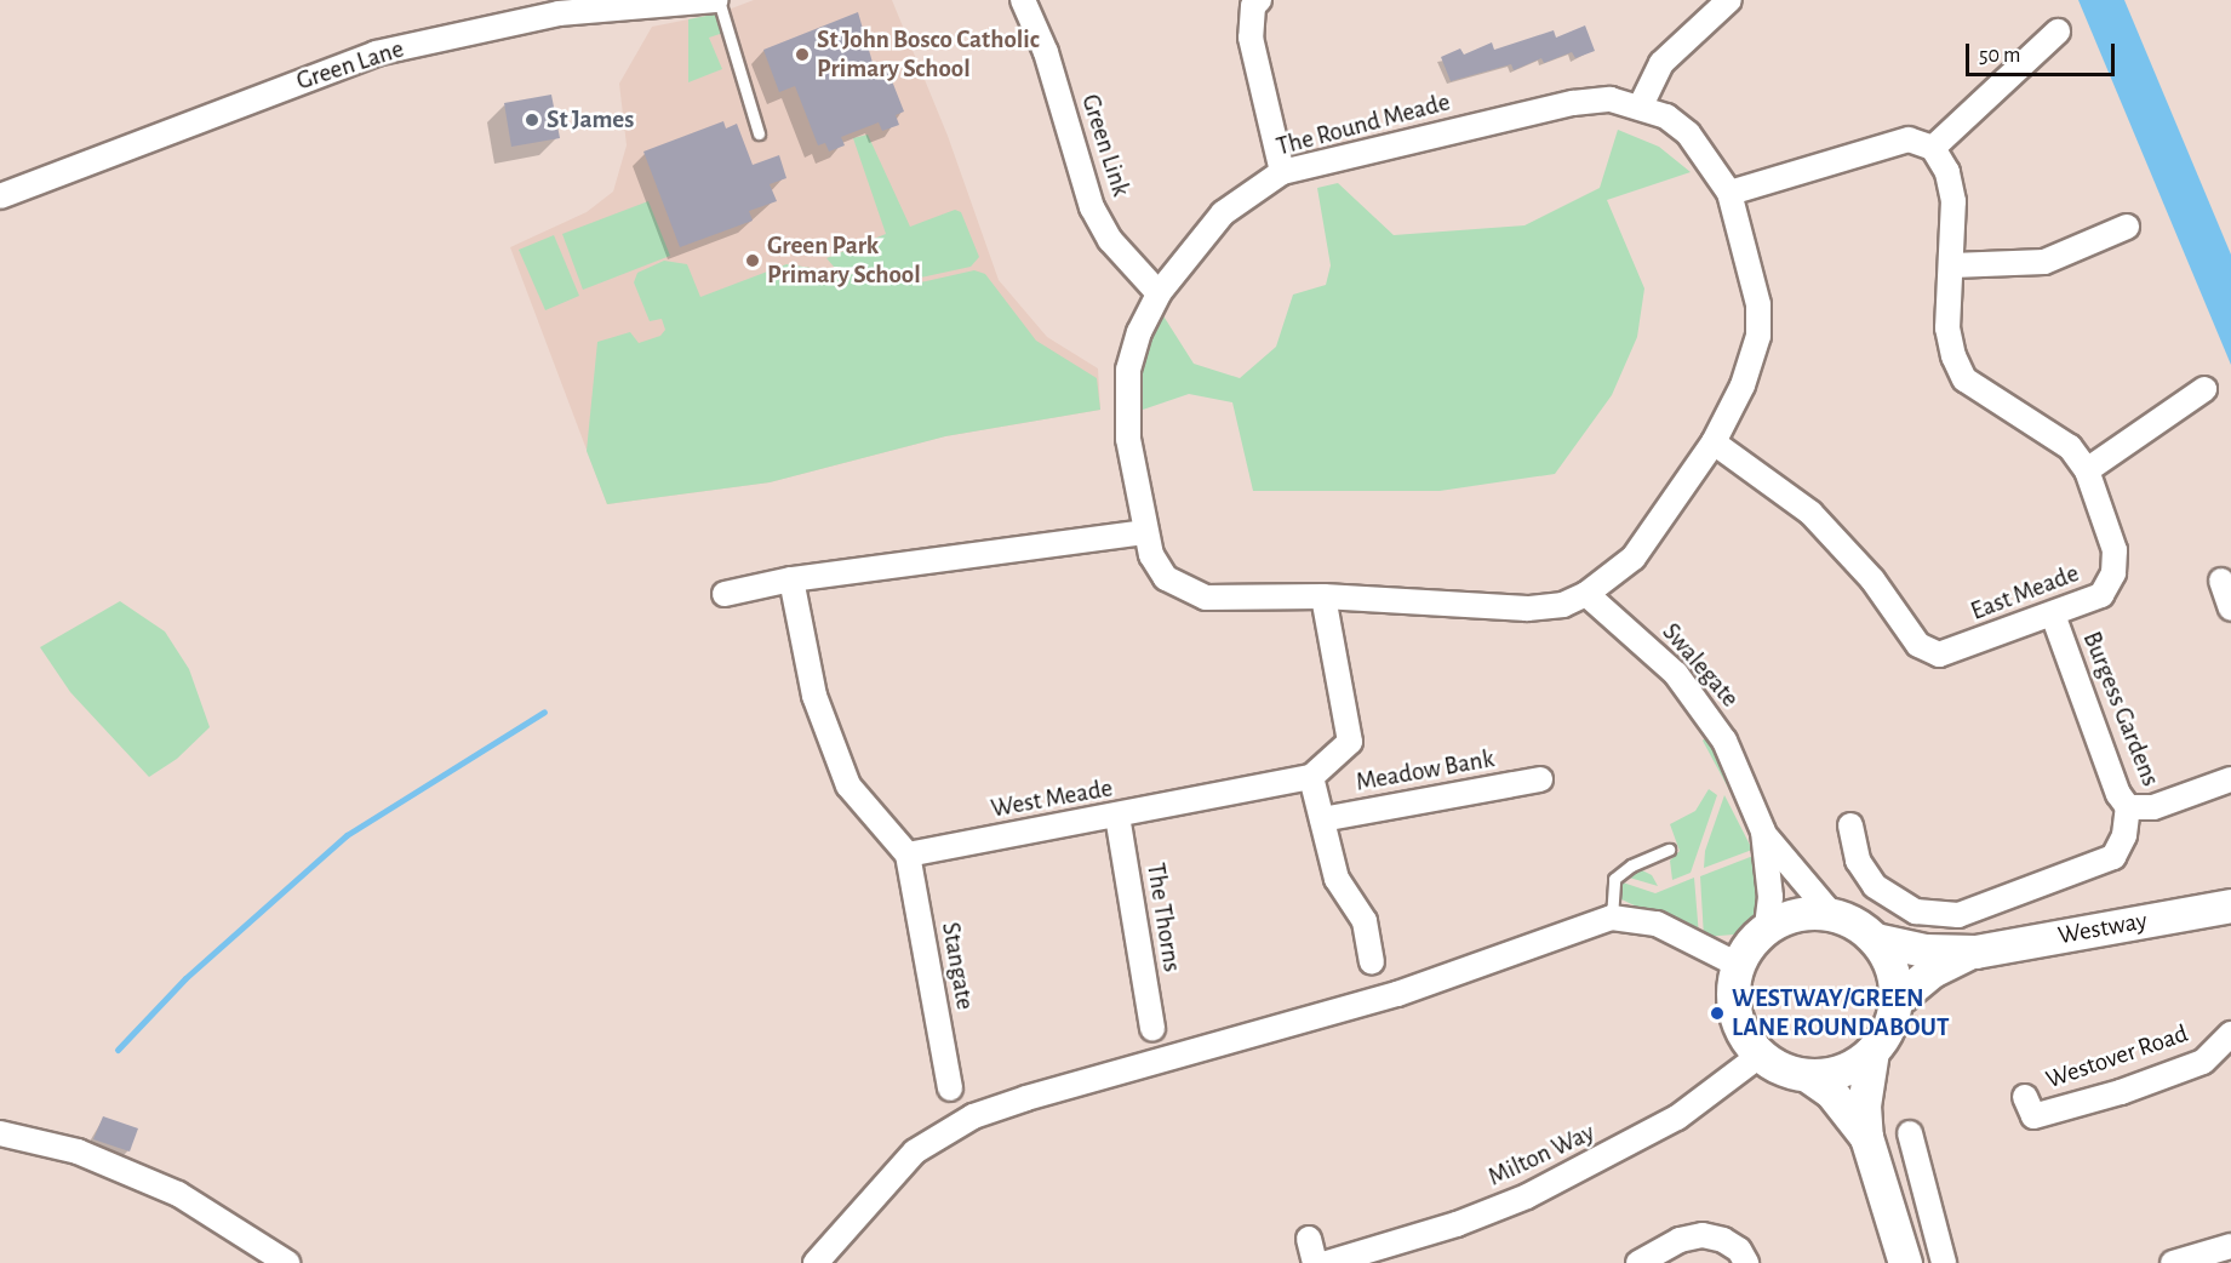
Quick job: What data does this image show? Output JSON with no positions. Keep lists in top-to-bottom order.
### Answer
{
  "streets": {
    "main road": ["Westway"],
    "street": [
      "Green Lane",
      "The Round Meade",
      "Green Link",
      "East Meade",
      "Swalegate",
      "Burgess Gardens",
      "Meadow Bank",
      "West Meade",
      "The Thorns",
      "Stangate",
      "Westover Road",
      "Milton Way"
    ]
  },
  "crossings": [
    ["The Round Meade", "Green Link"],
    ["The Round Meade", "East Meade"],
    ["The Round Meade", "Swalegate"],
    ["East Meade", "Burgess Gardens"],
    ["Swalegate", "Westway"],
    ["Swalegate", "Milton Way"],
    ["West Meade", "The Thorns"],
    ["West Meade", "Stangate"],
    ["Westway", "Milton Way"]
  ],
  "places": [
    "St John Bosco Catholic Primary School",
    "St James",
    "Green Park Primary School",
    "WESTWAY/GREEN LANE ROUNDABOUT"
  ],
  "scale_bar": "50 m"
}
